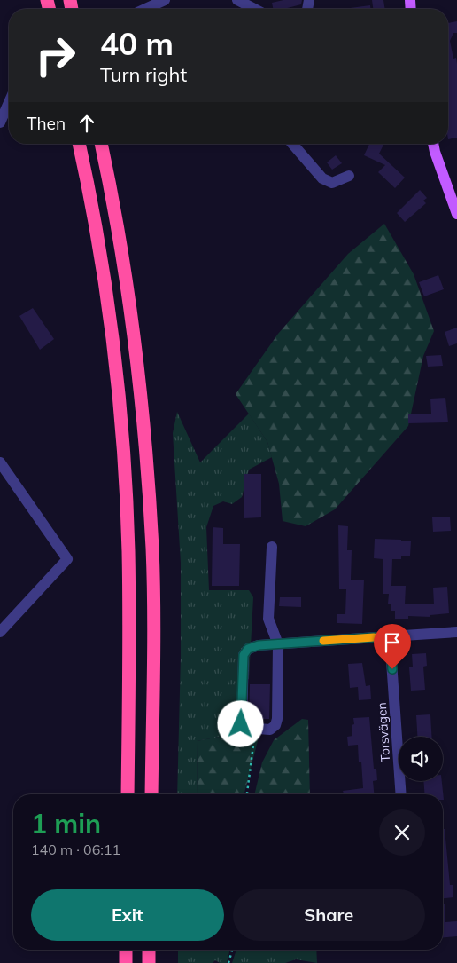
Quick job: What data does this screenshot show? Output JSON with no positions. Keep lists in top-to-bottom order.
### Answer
{
  "streets": {
    "street": ["Torsvägen"]
  },
  "page": {
    "turn": ["40 m", "Turn right"],
    "then": "Then",
    "heading": ["1 min", "140 m · 06:11"],
    "buttons": ["Exit", "Share"]
  }
}
